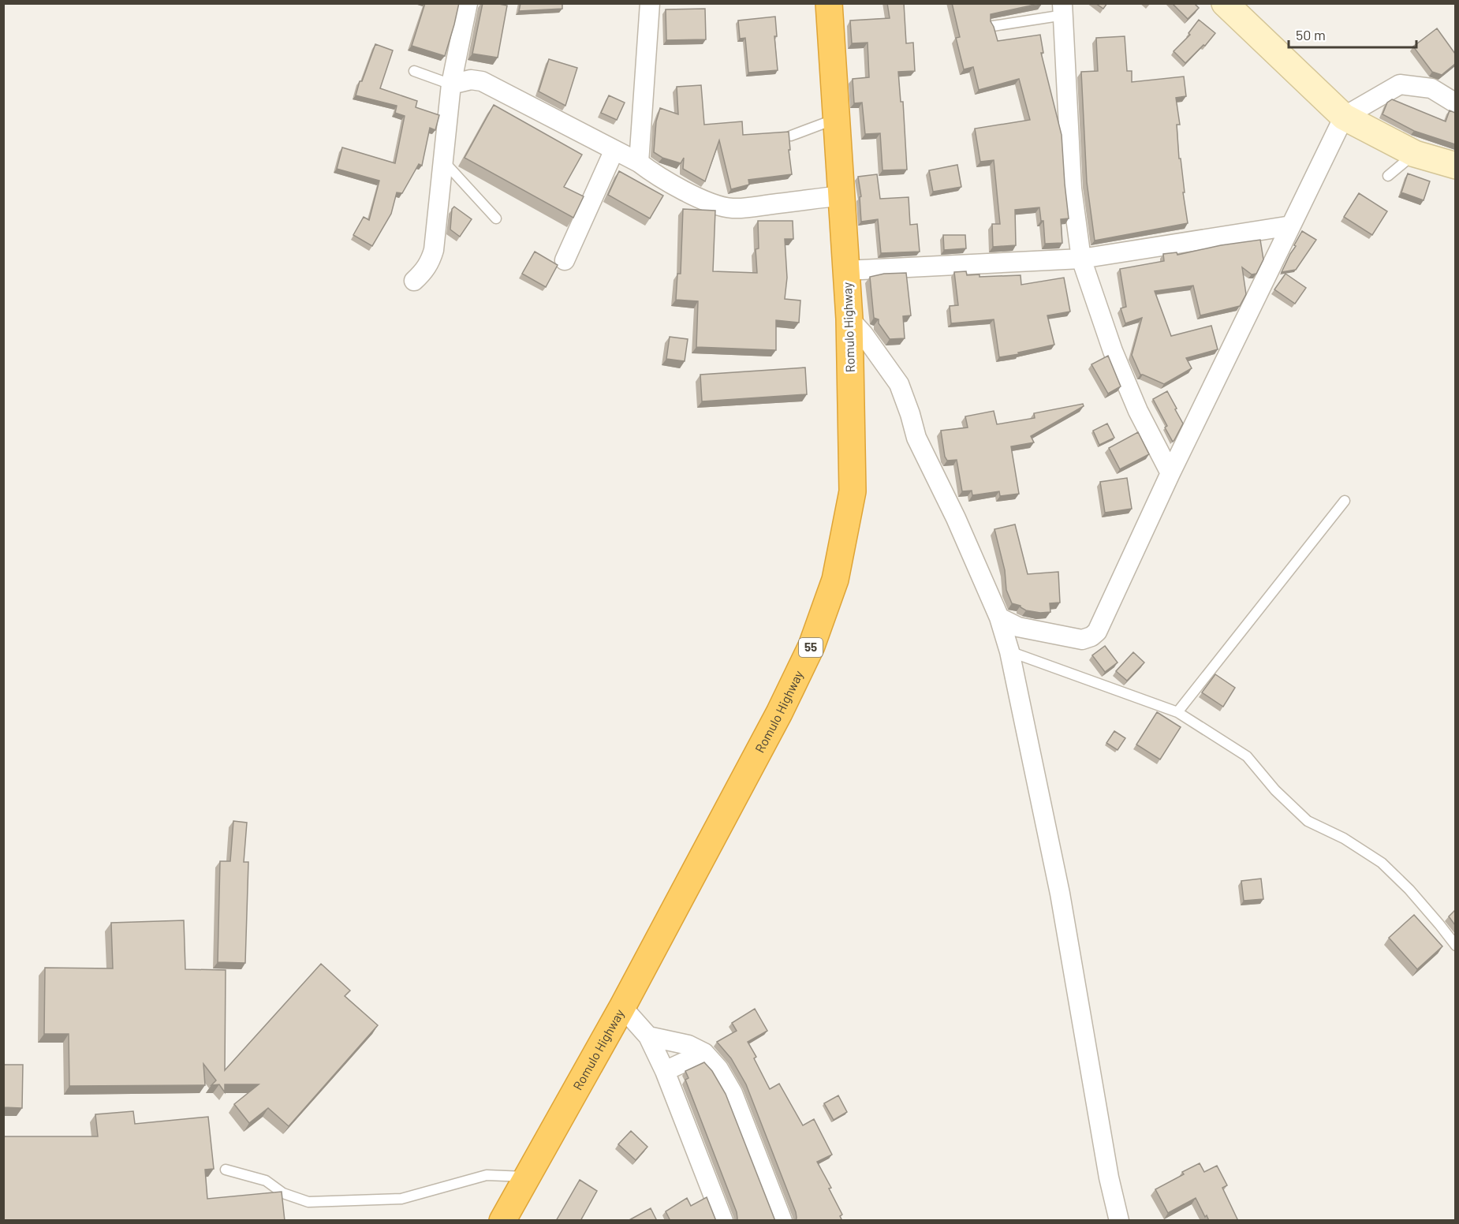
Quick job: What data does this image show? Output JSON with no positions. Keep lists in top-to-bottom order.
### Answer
{
  "streets": {
    "highway": ["Romulo Highway", "55"]
  },
  "scale_bar": "50 m"
}
